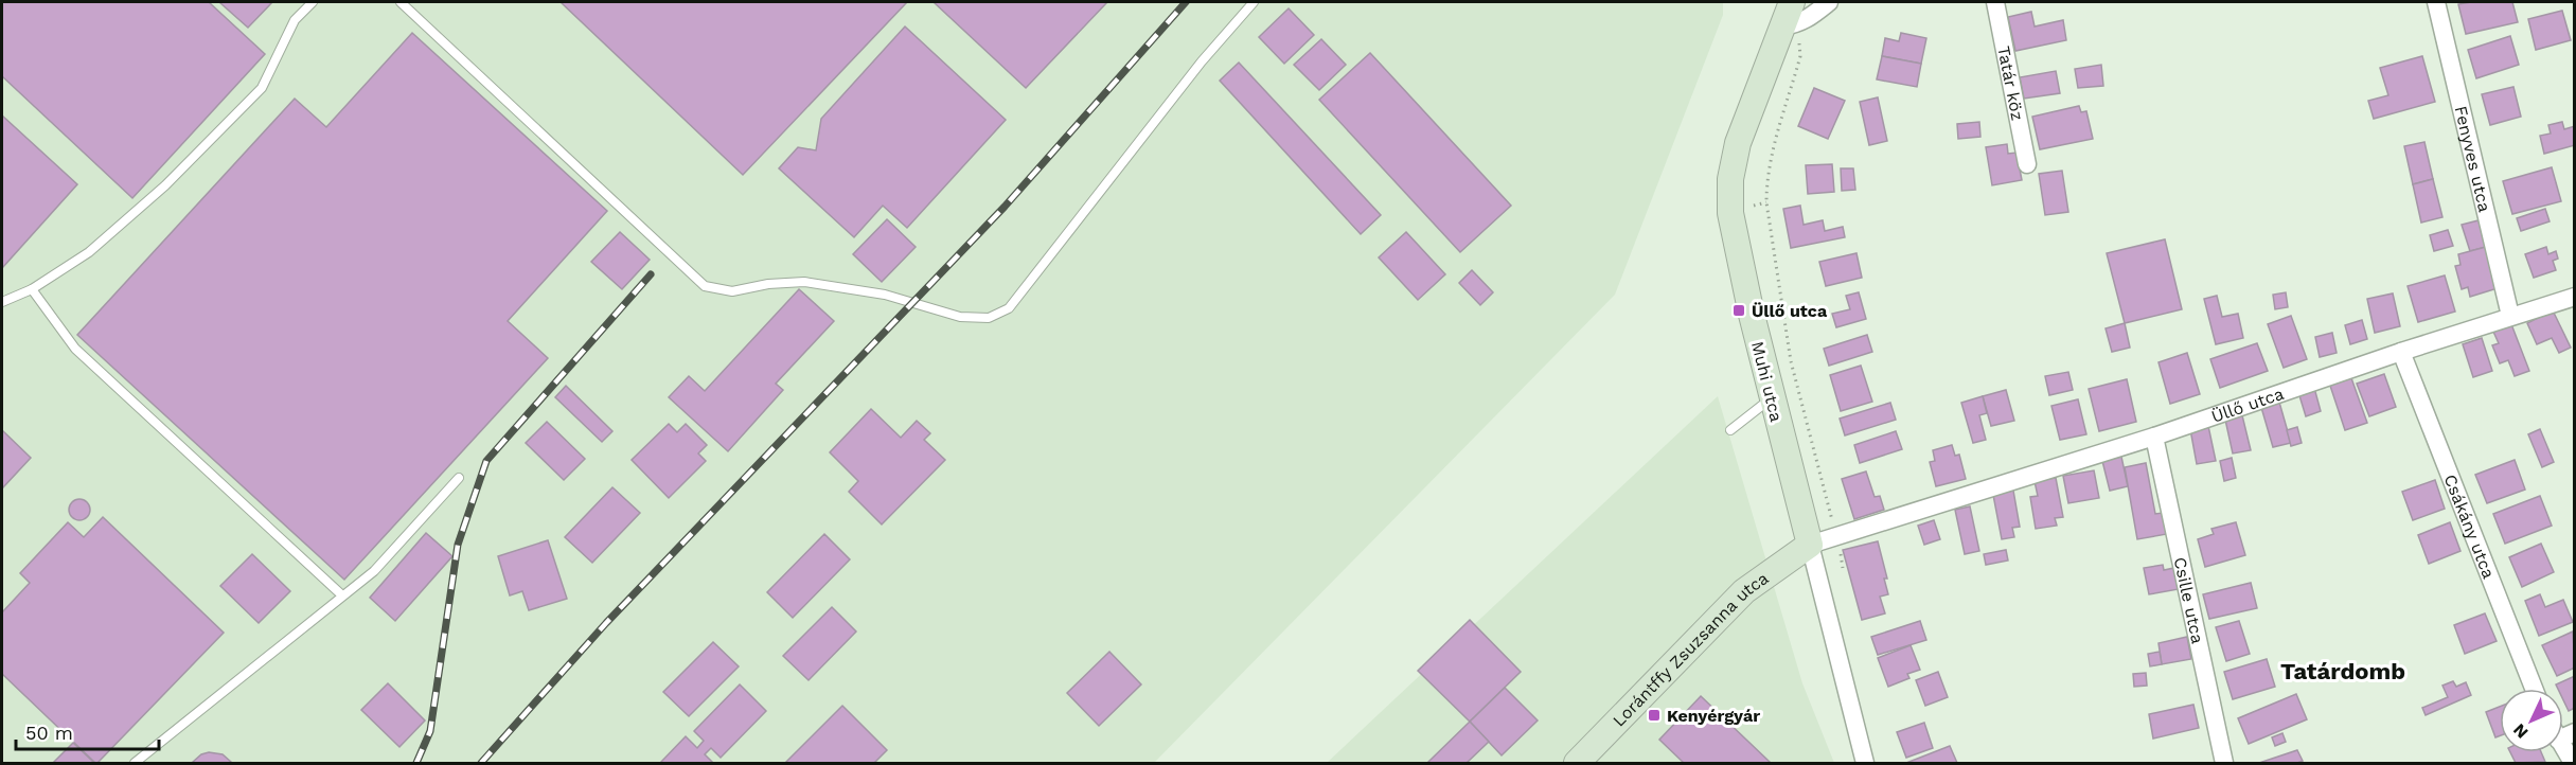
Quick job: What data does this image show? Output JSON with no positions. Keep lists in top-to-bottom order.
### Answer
{
  "streets": {
    "main road": ["Muhi utca", "Lorántffy Zsuzsanna utca"],
    "street": [
      "Tatár köz",
      "Fenyves utca",
      "Üllő utca",
      "Csákány utca",
      "Csille utca"
    ]
  },
  "crossings": [
    ["Fenyves utca", "Üllő utca"],
    ["Muhi utca", "Üllő utca"],
    ["Muhi utca", "Lorántffy Zsuzsanna utca"],
    ["Üllő utca", "Csákány utca"],
    ["Üllő utca", "Csille utca"],
    ["Üllő utca", "Lorántffy Zsuzsanna utca"]
  ],
  "districts": ["Tatárdomb"],
  "places": {
    "transit": ["Üllő utca", "Kenyérgyár"]
  },
  "scale_bar": "50 m",
  "north": "bottom left"
}
